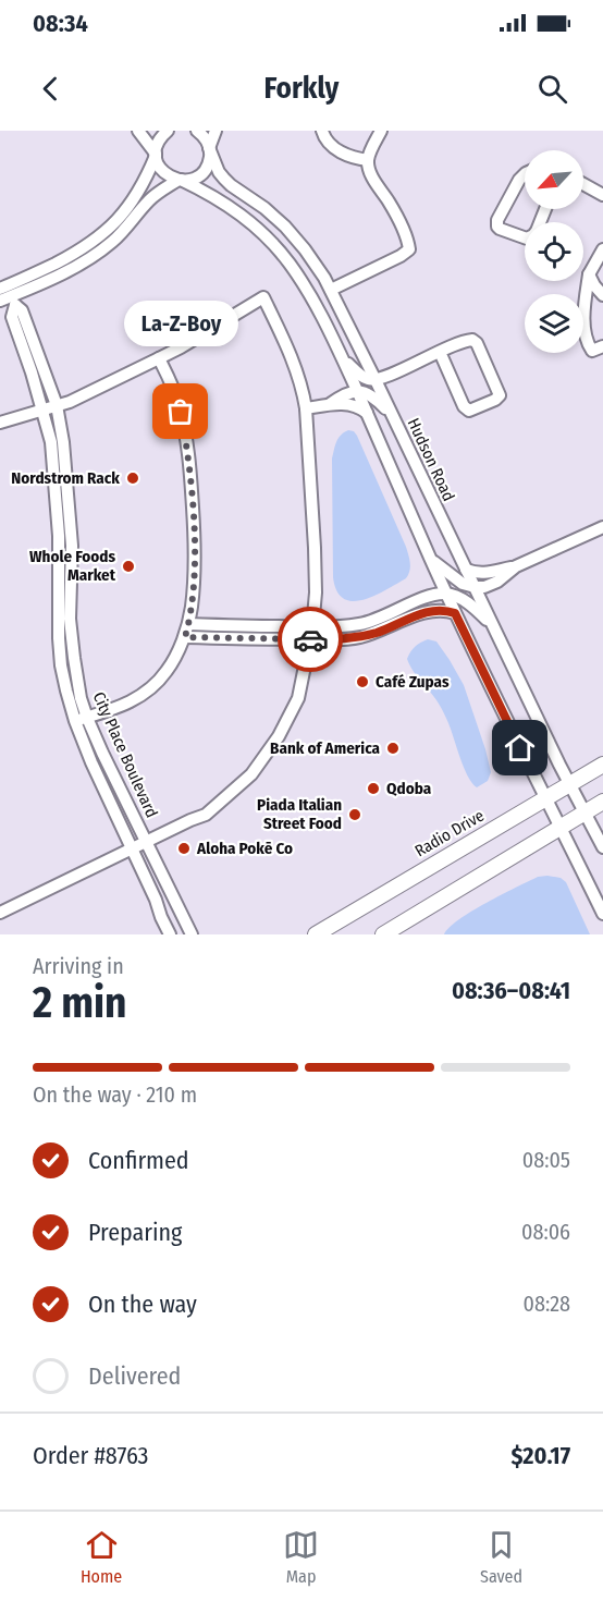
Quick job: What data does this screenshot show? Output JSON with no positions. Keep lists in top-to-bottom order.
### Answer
{
  "streets": {
    "main road": ["Radio Drive"],
    "street": ["Hudson Road", "City Place Boulevard"]
  },
  "crossings": [
    ["Hudson Road", "Radio Drive"]
  ],
  "places": [
    "La-Z-Boy",
    "Nordstrom Rack",
    "Whole Foods Market",
    "Café Zupas",
    "Bank of America",
    "Qdoba",
    "Piada Italian Street Food",
    "Aloha Pokē Co"
  ],
  "north": "bottom left",
  "page": {
    "status": "08:34",
    "header": "Forkly",
    "bubble": "La-Z-Boy",
    "heading": ["2 min", "Arriving in", "08:36–08:41"],
    "panel": ["Order #8763", "$20.17"],
    "bar": "On the way · 210 m",
    "list": [
      ["Confirmed", "08:05"],
      ["Preparing", "08:06"],
      ["On the way", "08:28"],
      "Delivered"
    ],
    "tabs": ["Home", "Map", "Saved"]
  }
}
